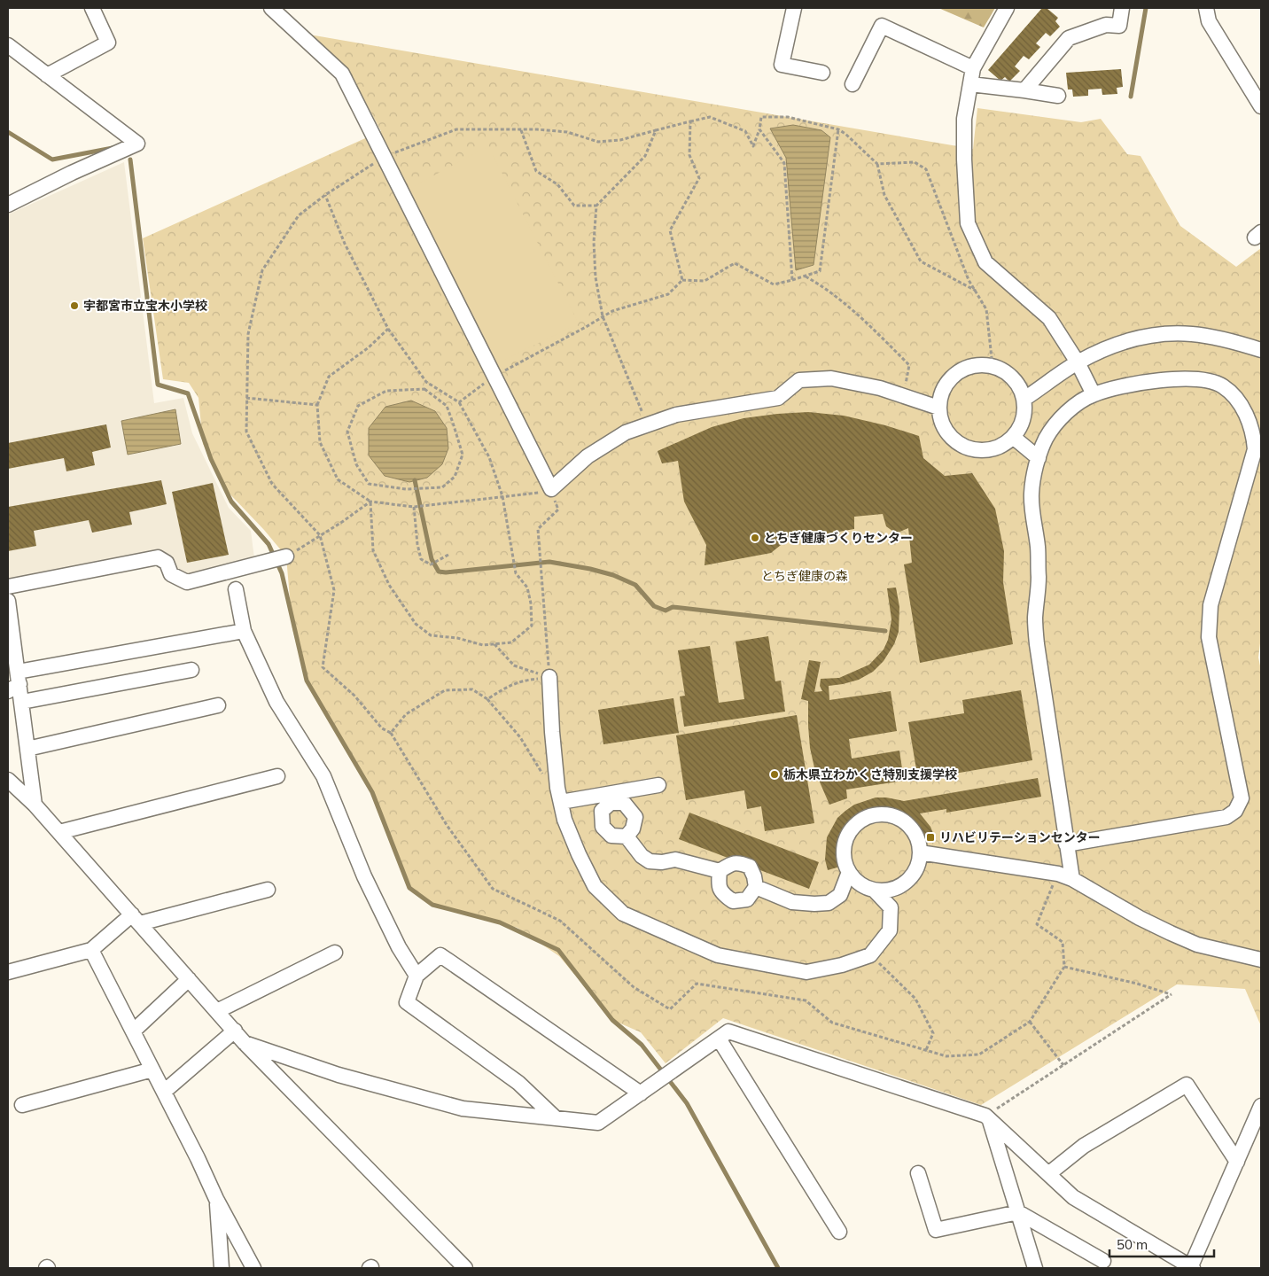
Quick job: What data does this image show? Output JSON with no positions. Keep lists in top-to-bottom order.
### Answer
{
  "parks": ["とちぎ健康の森"],
  "places": {
    "other": ["宇都宮市立宝木小学校", "とちぎ健康づくりセンター", "栃木県立わかくさ特別支援学校"],
    "transit": ["リハビリテーションセンター"]
  },
  "scale_bar": "50 m"
}
